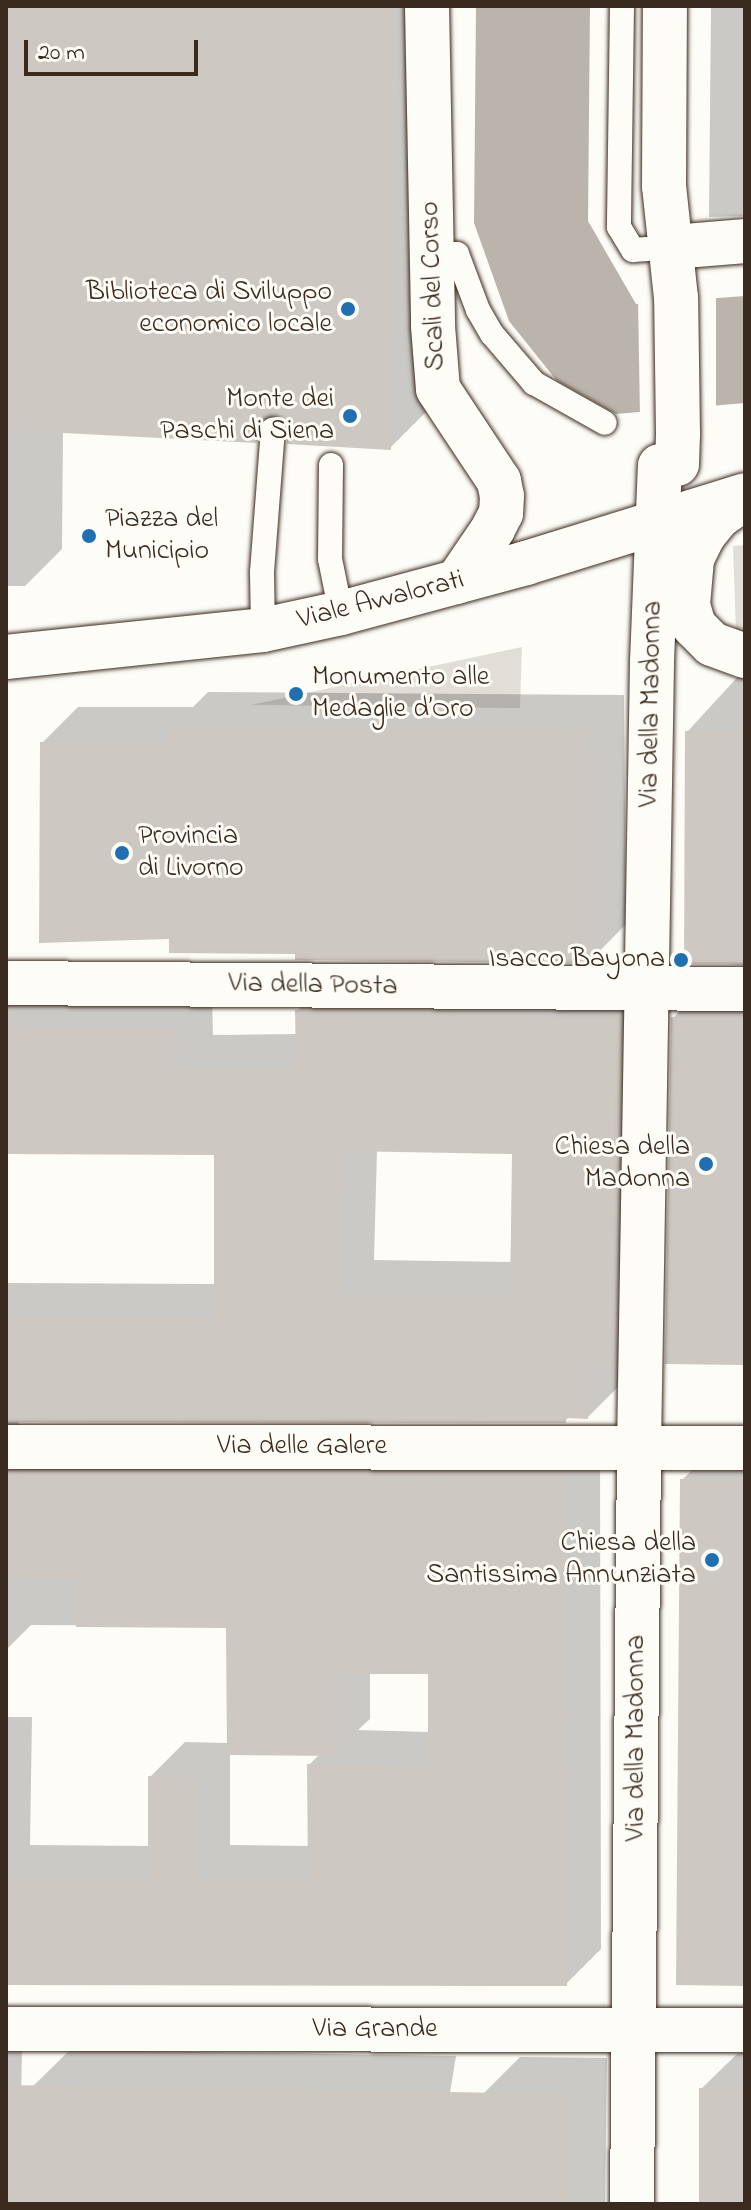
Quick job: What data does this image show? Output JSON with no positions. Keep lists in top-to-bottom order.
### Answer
{
  "streets": {
    "street": [
      "Scali del Corso",
      "Viale Avvalorati",
      "Via della Madonna",
      "Via della Posta",
      "Via delle Galere",
      "Via Grande"
    ]
  },
  "crossings": [
    ["Scali del Corso", "Viale Avvalorati"],
    ["Viale Avvalorati", "Via della Madonna"],
    ["Via della Madonna", "Via della Posta"],
    ["Via della Madonna", "Via delle Galere"],
    ["Via della Madonna", "Via Grande"]
  ],
  "places": [
    "Biblioteca di Sviluppo economico locale",
    "Monte dei Paschi di Siena",
    "Piazza del Municipio",
    "Monumento alle Medaglie d’Oro",
    "Provincia di Livorno",
    "Isacco Bayona",
    "Chiesa della Madonna",
    "Chiesa della Santissima Annunziata"
  ],
  "scale_bar": "20 m"
}
